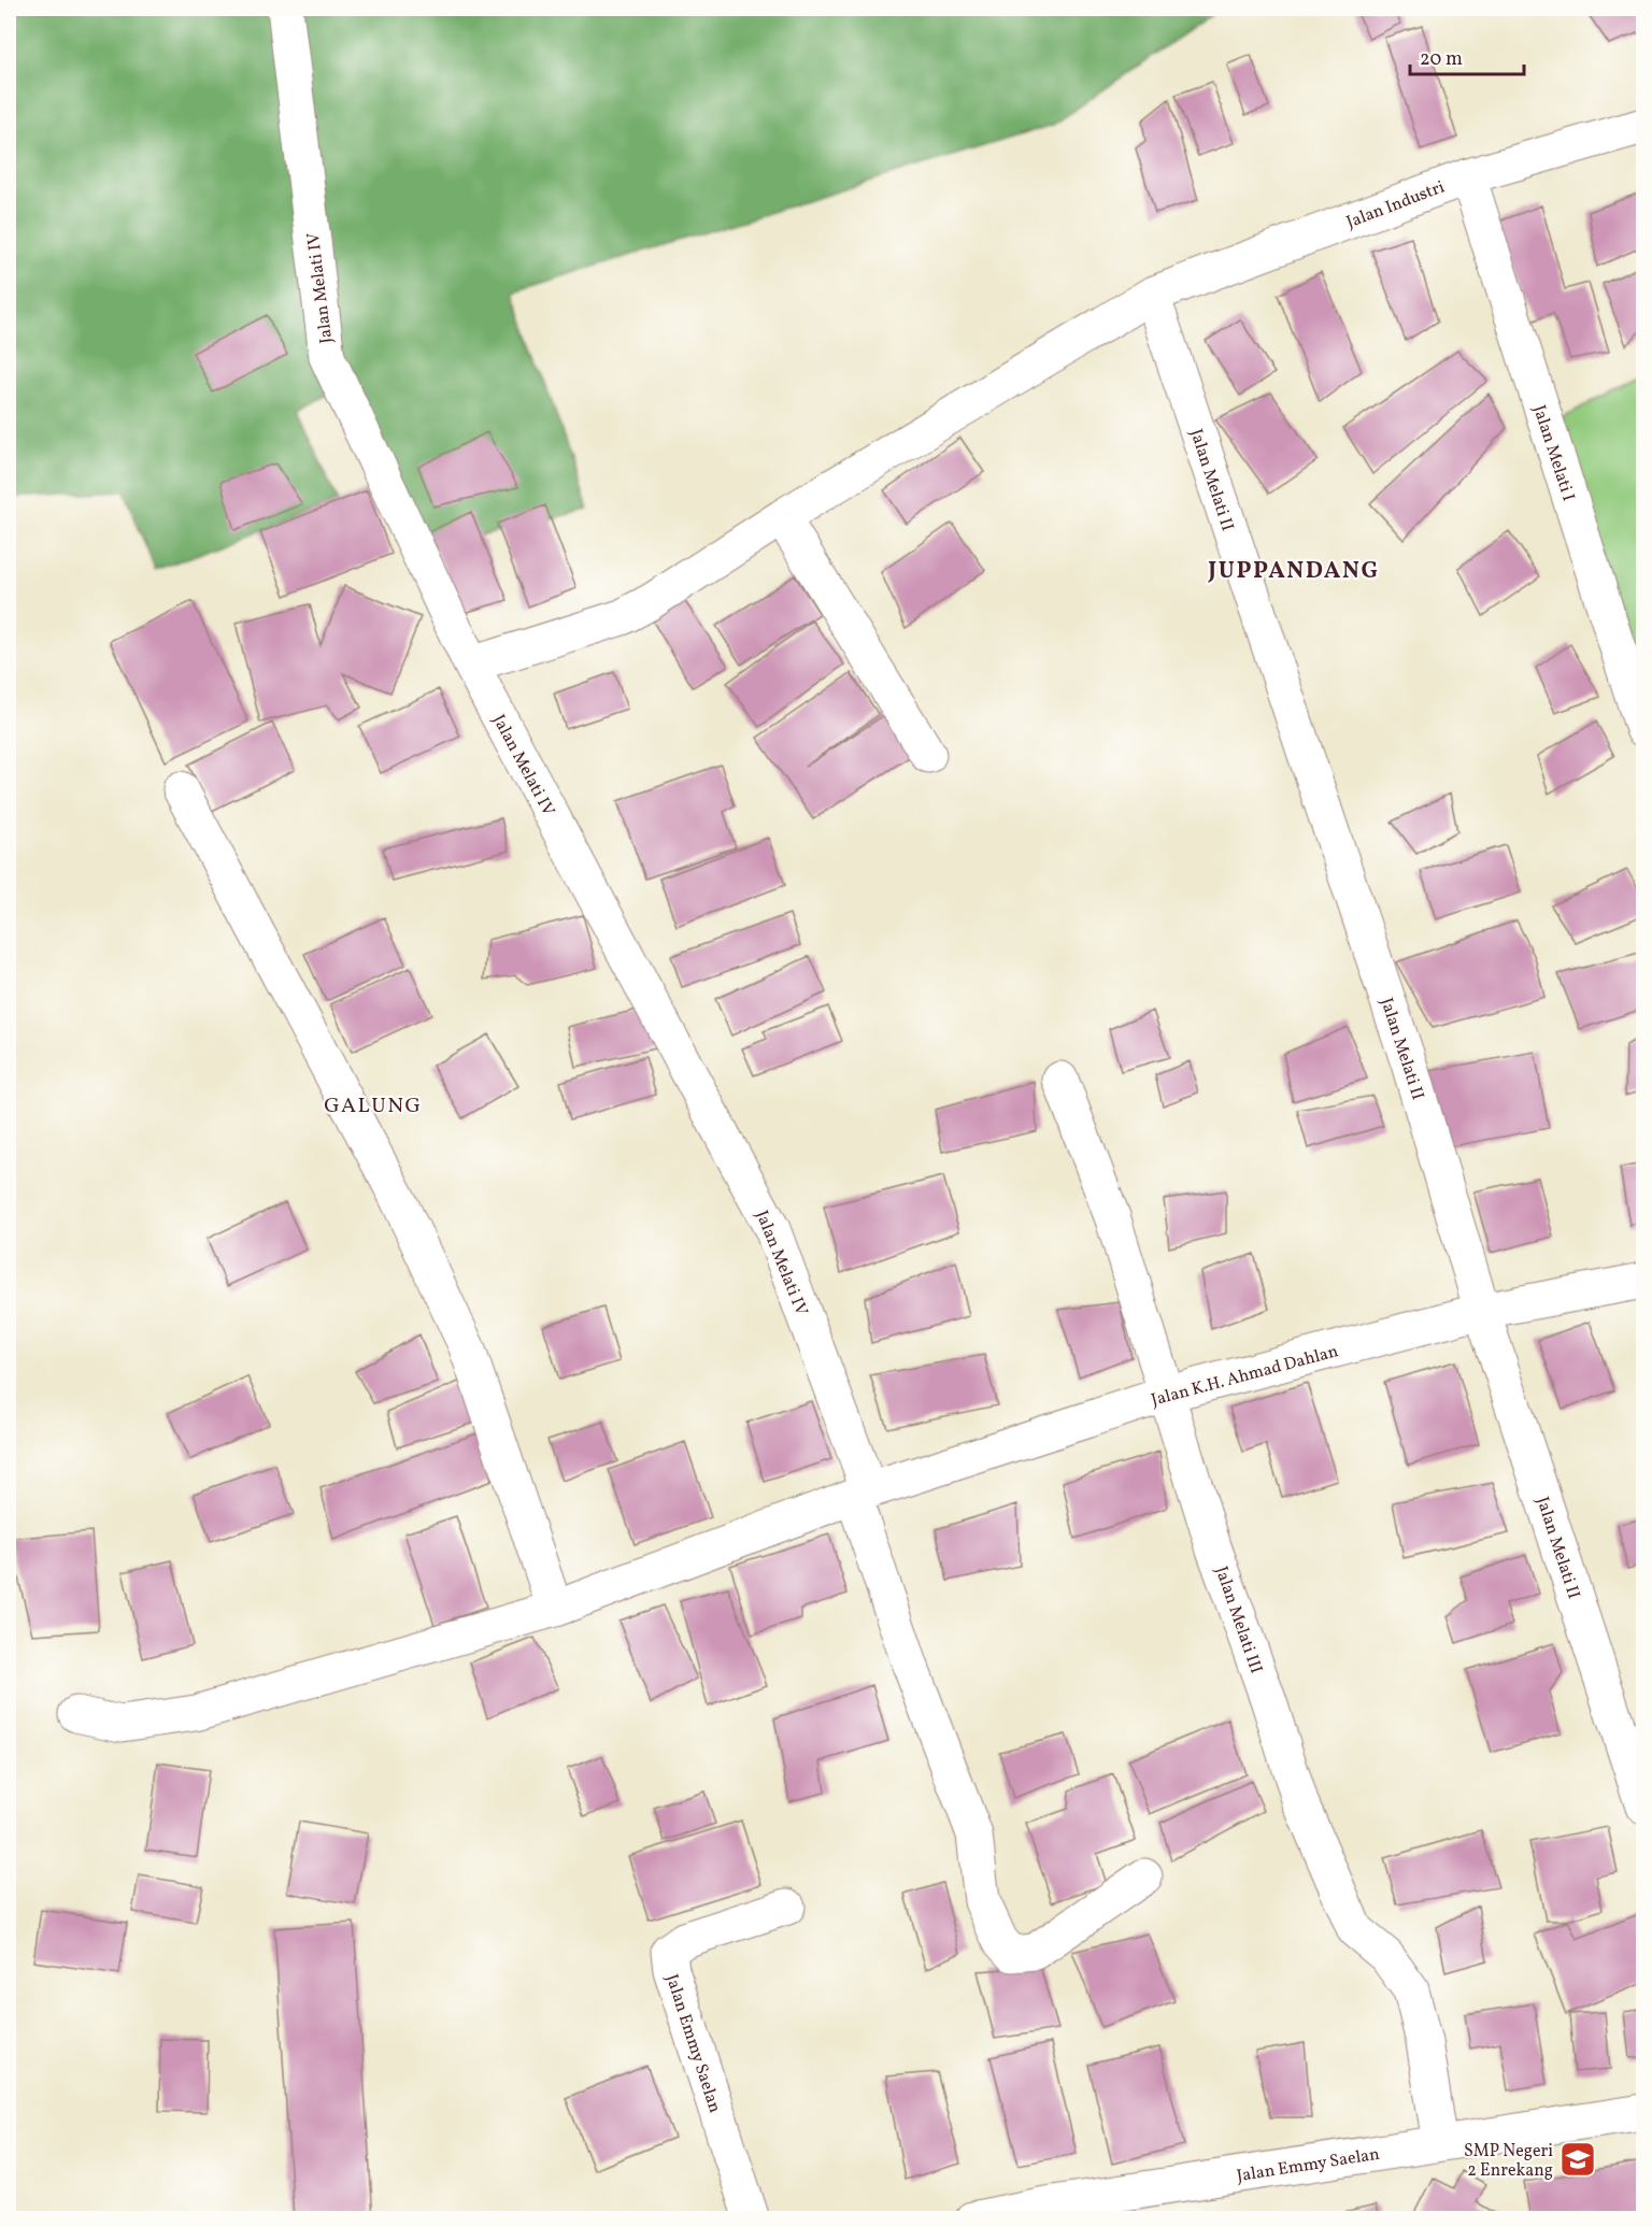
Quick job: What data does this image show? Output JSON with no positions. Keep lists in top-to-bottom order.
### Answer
{
  "streets": {
    "street": [
      "Jalan Industri",
      "Jalan Melati IV",
      "Jalan Melati I",
      "Jalan Melati II",
      "Jalan K.H. Ahmad Dahlan",
      "Jalan Melati III",
      "Jalan Emmy Saelan"
    ]
  },
  "crossings": [
    ["Jalan Industri", "Jalan Melati IV"],
    ["Jalan Industri", "Jalan Melati I"],
    ["Jalan Industri", "Jalan Melati II"],
    ["Jalan Melati IV", "Jalan K.H. Ahmad Dahlan"],
    ["Jalan Melati II", "Jalan K.H. Ahmad Dahlan"],
    ["Jalan K.H. Ahmad Dahlan", "Jalan Melati III"],
    ["Jalan Melati III", "Jalan Emmy Saelan"]
  ],
  "districts": ["JUPPANDANG", "GALUNG"],
  "places": {
    "school or university": ["SMP Negeri 2 Enrekang"]
  },
  "scale_bar": "20 m"
}
